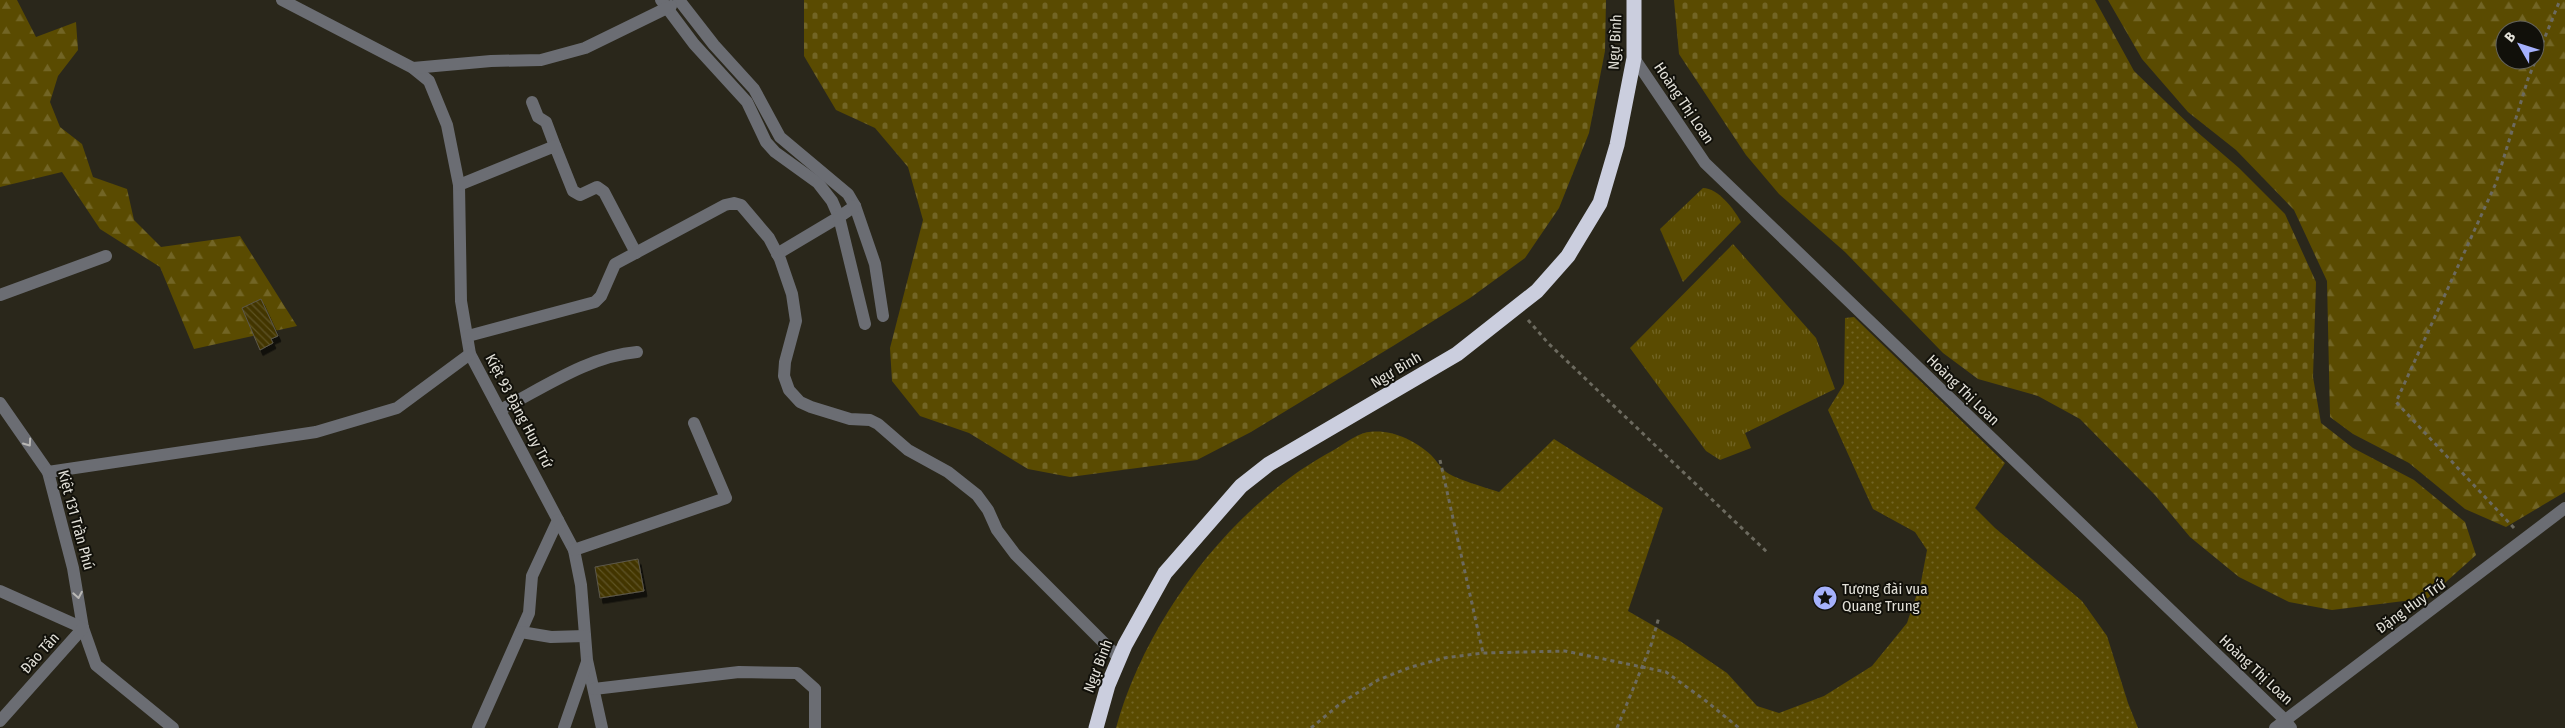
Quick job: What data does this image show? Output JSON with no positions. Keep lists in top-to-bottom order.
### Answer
{
  "streets": {
    "highway": ["Ngự Bình"],
    "street": [
      "Hoàng Thị Loan",
      "Kiệt 93 Đặng Huy Trứ",
      "Kiệt 131 Trần Phú",
      "Đặng Huy Trứ",
      "Đào Tấn"
    ]
  },
  "crossings": [
    ["Ngự Bình", "Hoàng Thị Loan"],
    ["Hoàng Thị Loan", "Đặng Huy Trứ"],
    ["Kiệt 131 Trần Phú", "Đào Tấn"]
  ],
  "one_way": ["Kiệt 131 Trần Phú"],
  "places": {
    "place": ["Tượng đài vua Quang Trung"]
  },
  "north": "top left"
}
